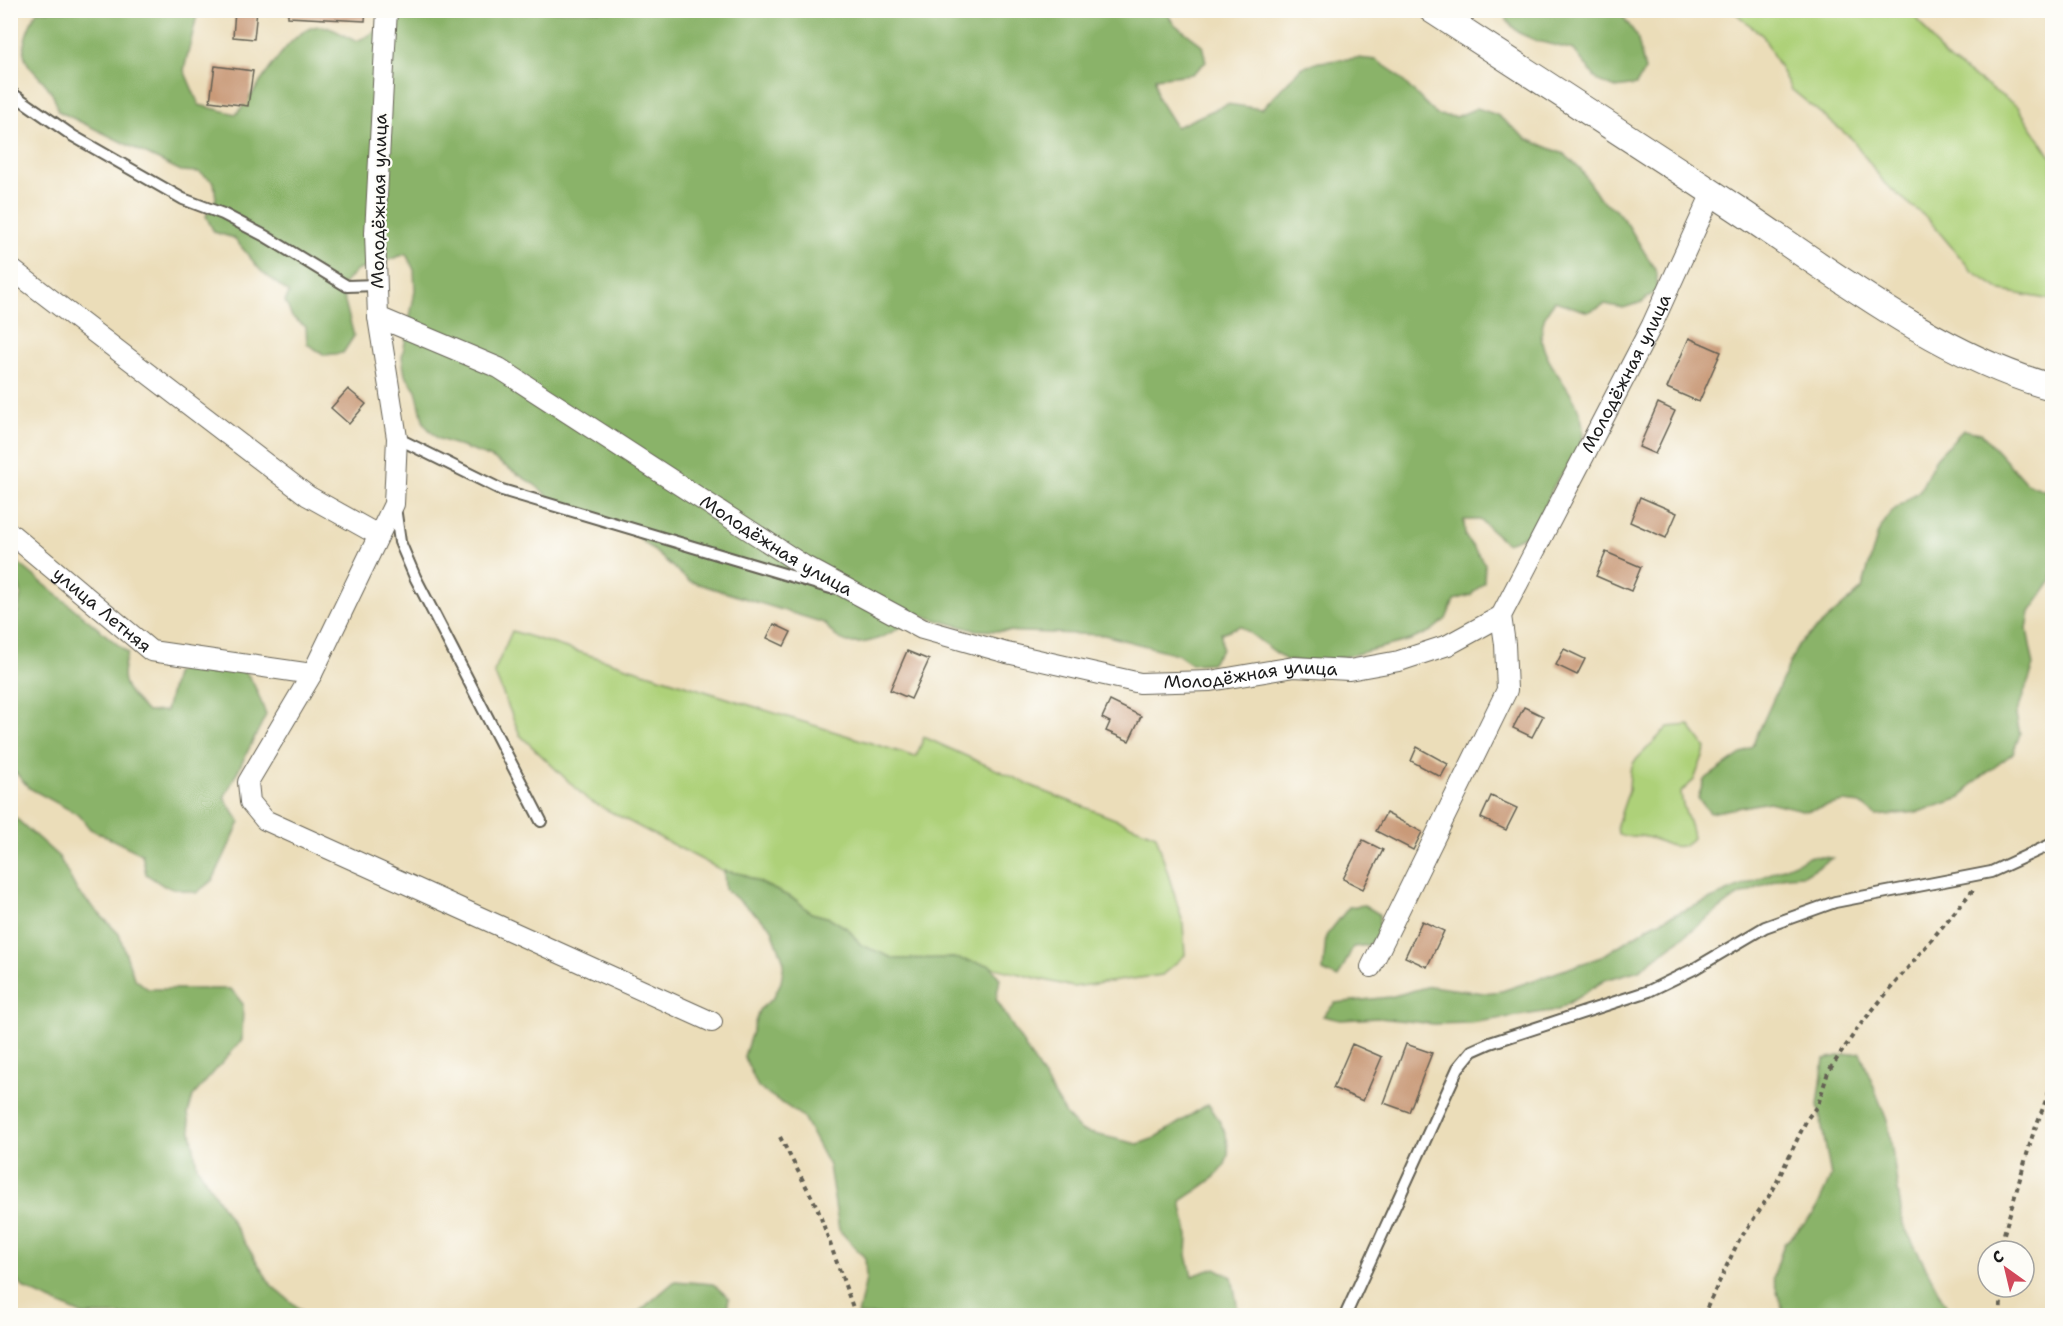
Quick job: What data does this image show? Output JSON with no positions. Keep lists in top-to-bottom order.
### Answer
{
  "streets": {
    "street": ["Молодёжная улица", "улица Летняя"]
  },
  "north": "top left"
}
